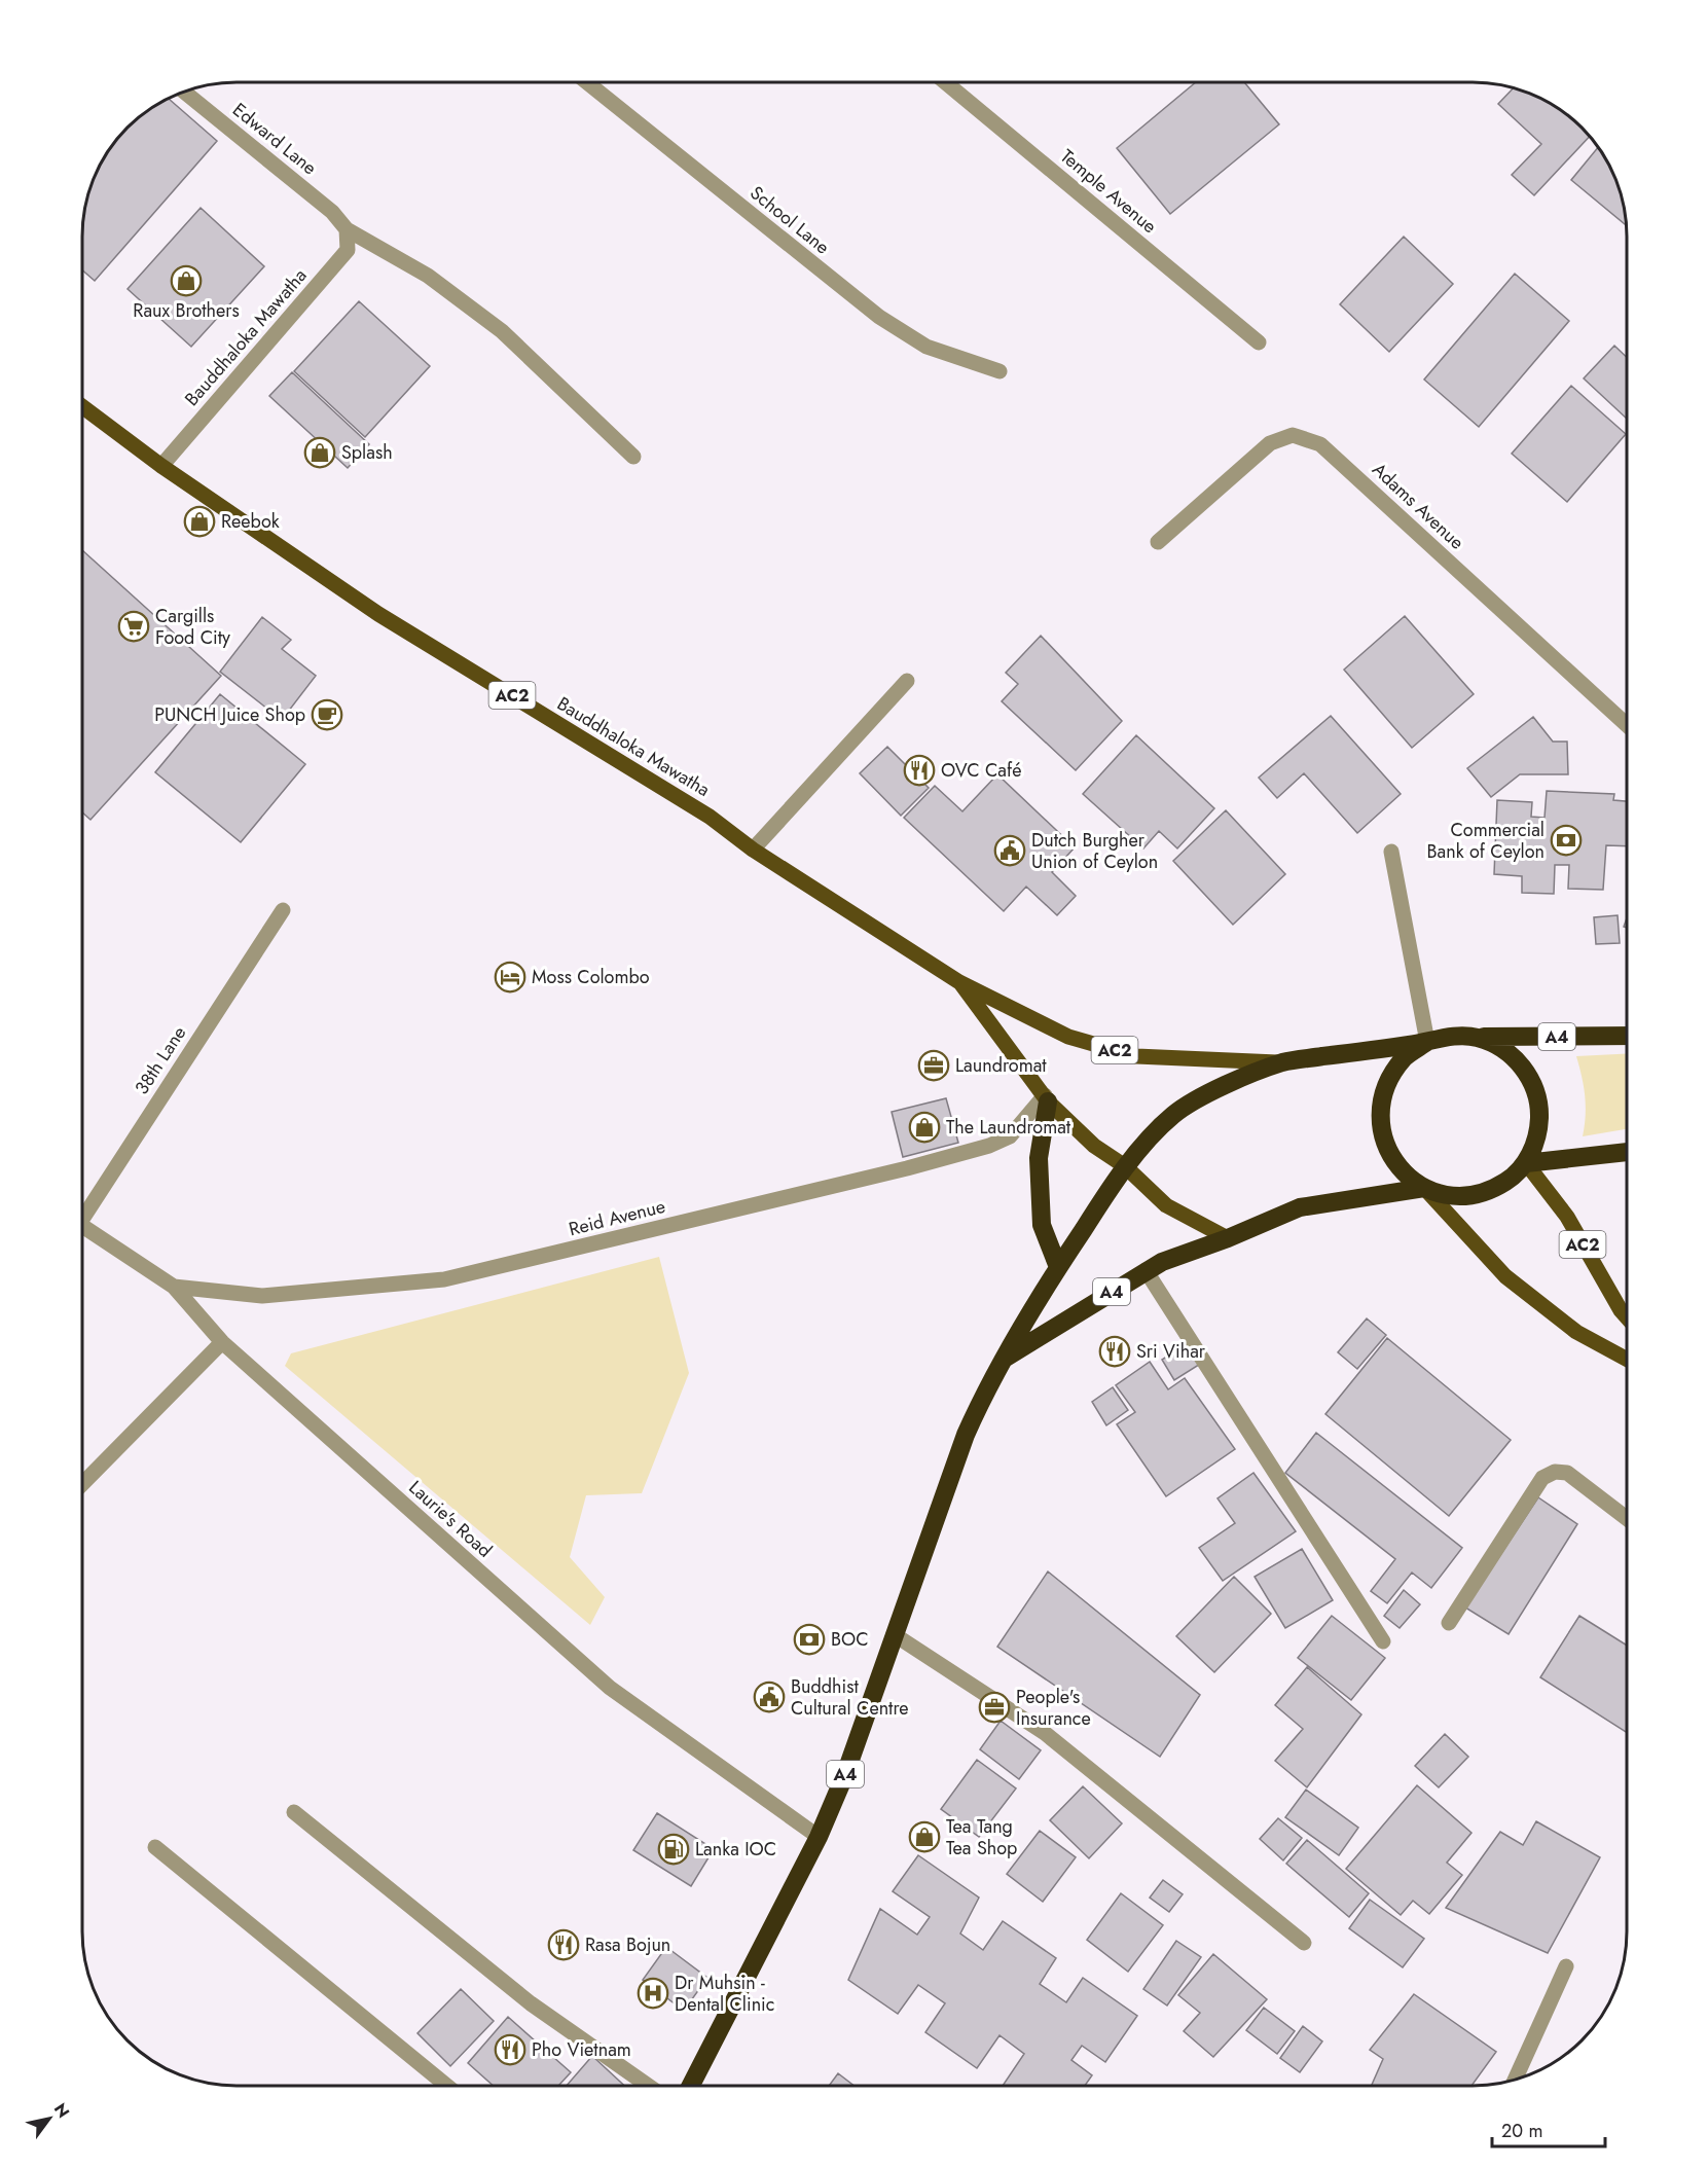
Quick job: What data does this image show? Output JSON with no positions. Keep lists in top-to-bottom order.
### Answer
{
  "streets": {
    "highway": ["A4"],
    "main road": ["Bauddhaloka Mawatha", "AC2"],
    "street": [
      "Edward Lane",
      "Temple Avenue",
      "School Lane",
      "Adams Avenue",
      "38th Lane",
      "Reid Avenue",
      "Laurie's Road"
    ]
  },
  "crossings": [
    ["Edward Lane", "Bauddhaloka Mawatha"],
    ["Bauddhaloka Mawatha", "A4"],
    ["Bauddhaloka Mawatha", "Reid Avenue"],
    ["AC2", "A4"],
    ["A4", "Laurie's Road"],
    ["Reid Avenue", "Laurie's Road"]
  ],
  "places": {
    "shop": [
      "Raux Brothers",
      "Splash",
      "Reebok",
      "The Laundromat",
      "Tea Tang Tea Shop"
    ],
    "supermarket": ["Cargills Food City"],
    "cafe": ["PUNCH Juice Shop"],
    "restaurant": [
      "OVC Café",
      "Sri Vihar",
      "Rasa Bojun",
      "Pho Vietnam"
    ],
    "bank": ["Commercial Bank of Ceylon", "BOC"],
    "public building": ["Dutch Burgher Union of Ceylon", "Buddhist Cultural Centre"],
    "hotel": ["Moss Colombo"],
    "office": ["Laundromat", "People's Insurance"],
    "fuel station": ["Lanka IOC"],
    "hospital": ["Dr Muhsin - Dental Clinic"]
  },
  "scale_bar": "20 m",
  "north": "top right"
}
